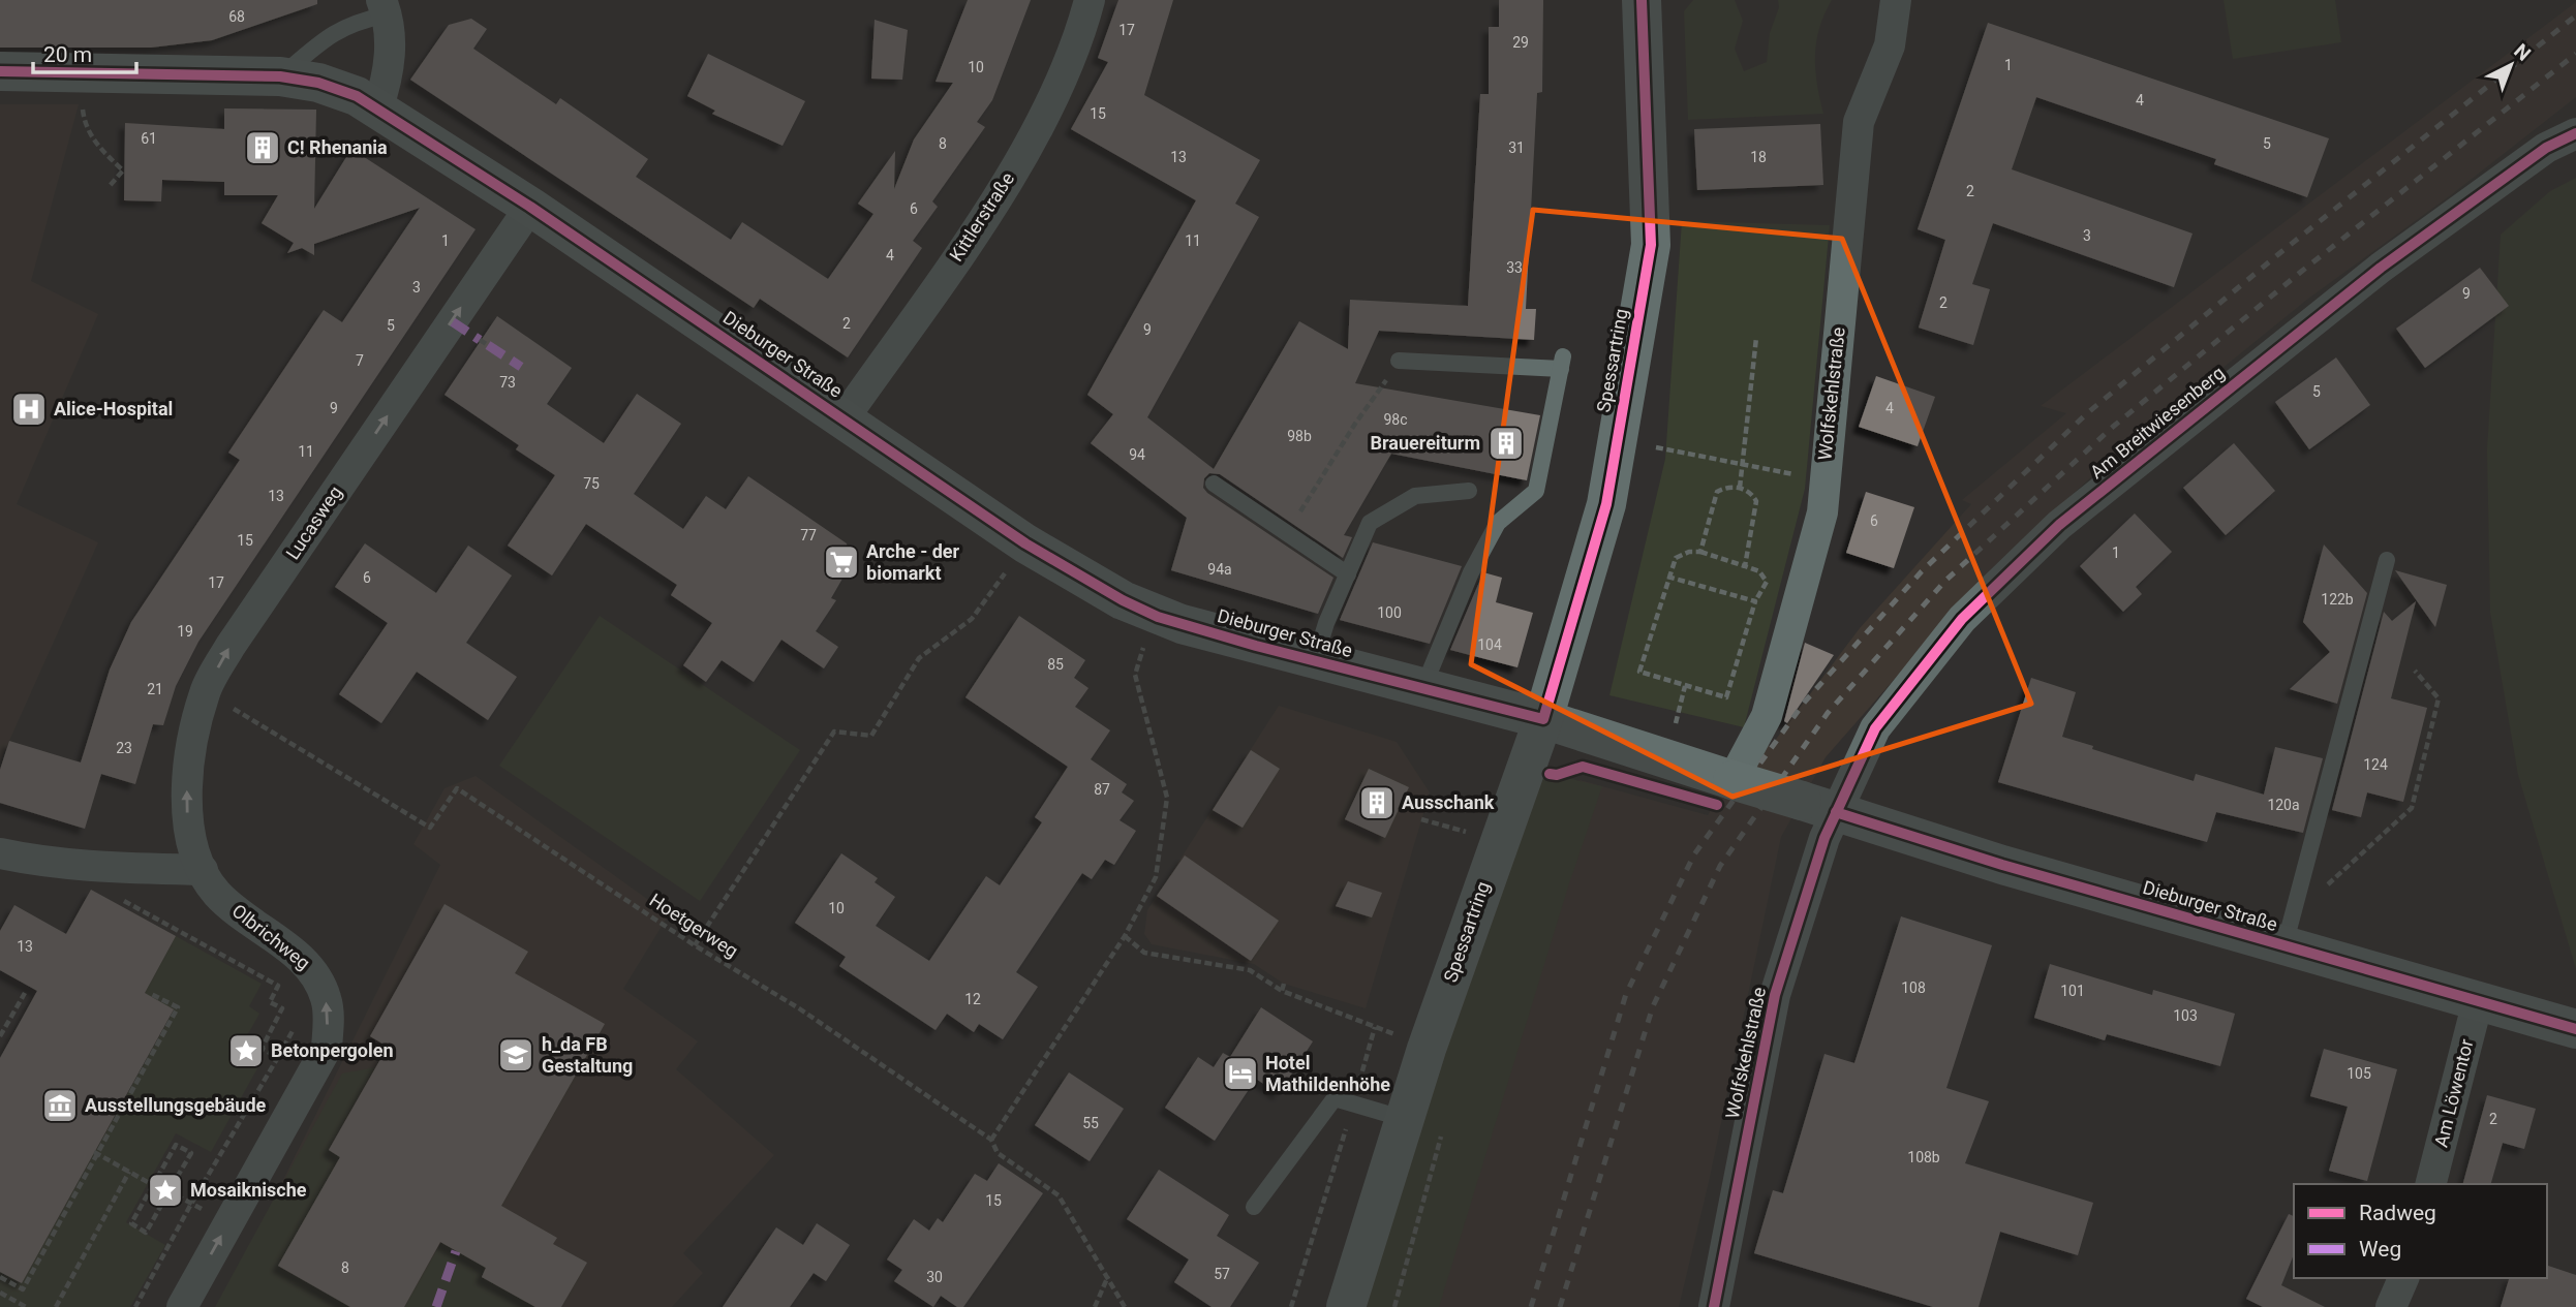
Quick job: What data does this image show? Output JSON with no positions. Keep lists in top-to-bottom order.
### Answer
{
  "streets": {
    "main road": ["Dieburger Straße", "Spessartring"],
    "street": [
      "Kittlerstraße",
      "Wolfskehlstraße",
      "Am Breitwiesenberg",
      "Lucasweg",
      "Olbrichweg",
      "Am Löwentor"
    ],
    "path": ["Hoetgerweg"]
  },
  "crossings": [
    ["Kittlerstraße", "Dieburger Straße"],
    ["Dieburger Straße", "Spessartring"],
    ["Dieburger Straße", "Wolfskehlstraße"],
    ["Dieburger Straße", "Am Breitwiesenberg"],
    ["Dieburger Straße", "Lucasweg"],
    ["Dieburger Straße", "Am Löwentor"],
    ["Wolfskehlstraße", "Am Breitwiesenberg"],
    ["Lucasweg", "Hoetgerweg"],
    ["Lucasweg", "Olbrichweg"]
  ],
  "one_way": ["Lucasweg", "Olbrichweg"],
  "places": {
    "building": ["C! Rhenania", "Brauereiturm", "Ausschank"],
    "hospital": ["Alice-Hospital"],
    "supermarket": ["Arche - der biomarkt"],
    "place": ["Betonpergolen", "Mosaiknische"],
    "school or university": ["h_da FB Gestaltung"],
    "hotel": ["Hotel Mathildenhöhe"],
    "museum": ["Ausstellungsgebäude"]
  },
  "house_numbers": [
    "68",
    "17",
    "29",
    "1",
    "10",
    "4",
    "15",
    "61",
    "8",
    "5",
    "31",
    "13",
    "18",
    "2",
    "6",
    "3",
    "1",
    "11",
    "4",
    "33",
    "3",
    "9",
    "2",
    "2",
    "5",
    "9",
    "7",
    "73",
    "5",
    "9",
    "4",
    "98c",
    "98b",
    "11",
    "94",
    "75",
    "13",
    "6",
    "77",
    "15",
    "1",
    "94a",
    "6",
    "17",
    "122b",
    "100",
    "19",
    "104",
    "85",
    "21",
    "23",
    "124",
    "87",
    "120a",
    "10",
    "13",
    "108",
    "101",
    "12",
    "103",
    "105",
    "2",
    "55",
    "108b",
    "15",
    "8",
    "57",
    "30"
  ],
  "legend": ["Radweg", "Weg"],
  "scale_bar": "20 m",
  "north": "top right"
}
